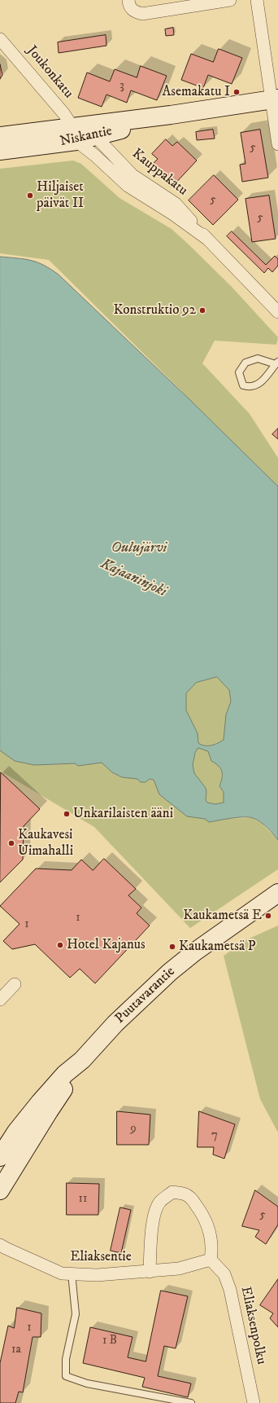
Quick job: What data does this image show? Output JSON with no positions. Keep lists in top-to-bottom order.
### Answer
{
  "streets": {
    "main road": ["Niskantie", "Puutavarantie"],
    "street": [
      "Joukonkatu",
      "Kauppakatu",
      "Eliaksentie",
      "Eliaksenpolku"
    ]
  },
  "crossings": [
    ["Joukonkatu", "Niskantie"],
    ["Joukonkatu", "Kauppakatu"],
    ["Niskantie", "Kauppakatu"],
    ["Eliaksentie", "Eliaksenpolku"]
  ],
  "water": ["Oulujärvi", "Kajaaninjoki"],
  "places": [
    "Asemakatu I",
    "Hiljaiset päivät II",
    "Konstruktio 92",
    "Unkarilaisten ääni",
    "Kaukavesi Uimahalli",
    "Kaukametsä E",
    "Hotel Kajanus",
    "Kaukametsä P"
  ],
  "house_numbers": [
    "3",
    "5",
    "5",
    "5",
    "1",
    "1",
    "9",
    "7",
    "11",
    "5",
    "1",
    "1 B",
    "1a"
  ]
}
